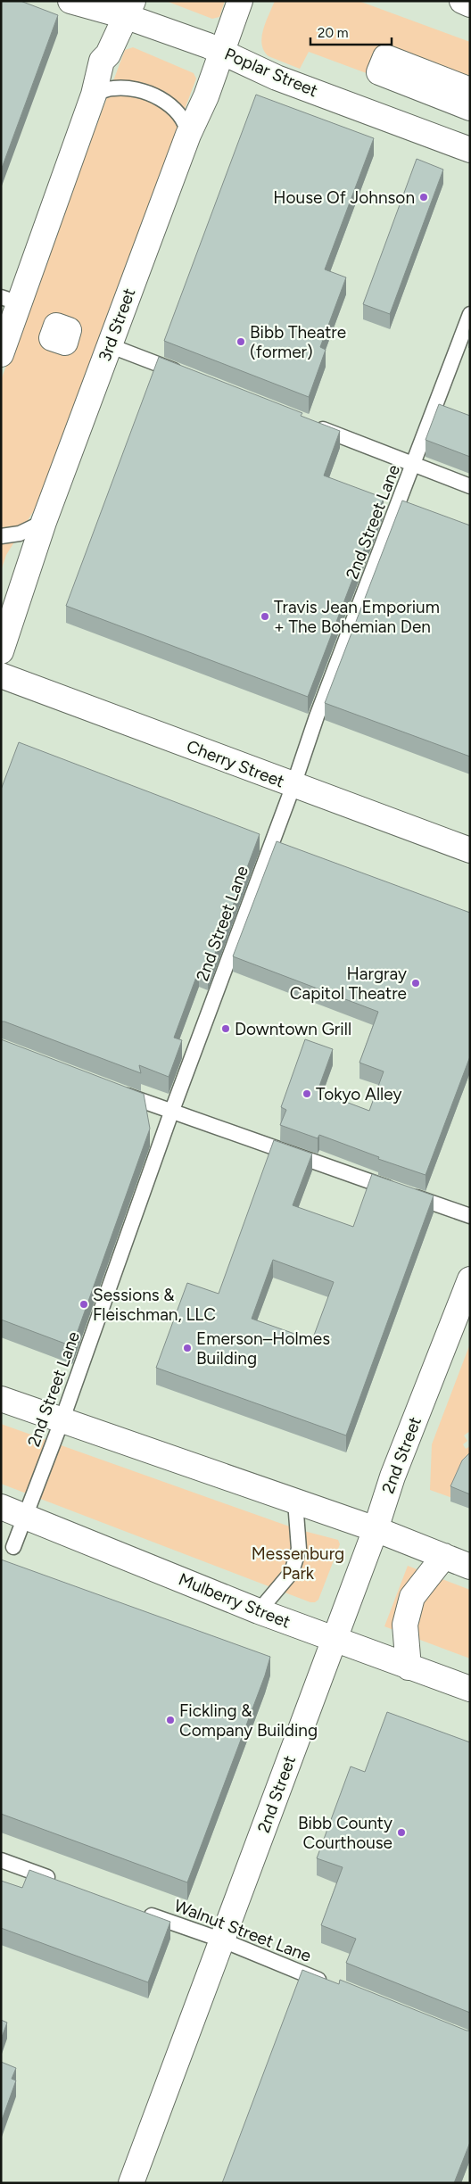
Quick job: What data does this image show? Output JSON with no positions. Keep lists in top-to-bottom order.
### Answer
{
  "streets": {
    "street": [
      "Poplar Street",
      "3rd Street",
      "Cherry Street",
      "2nd Street",
      "Mulberry Street"
    ],
    "lane": ["2nd Street Lane", "Walnut Street Lane"]
  },
  "crossings": [
    ["Poplar Street", "3rd Street"],
    ["2nd Street Lane", "Cherry Street"],
    ["2nd Street Lane", "Mulberry Street"],
    ["2nd Street", "Mulberry Street"],
    ["2nd Street", "Walnut Street Lane"]
  ],
  "parks": ["Messenburg Park"],
  "places": [
    "House Of Johnson",
    "Bibb Theatre (former)",
    "Travis Jean Emporium + The Bohemian Den",
    "Hargray Capitol Theatre",
    "Downtown Grill",
    "Tokyo Alley",
    "Sessions & Fleischman, LLC",
    "Emerson–Holmes Building",
    "Fickling & Company Building",
    "Bibb County Courthouse"
  ],
  "scale_bar": "20 m"
}
